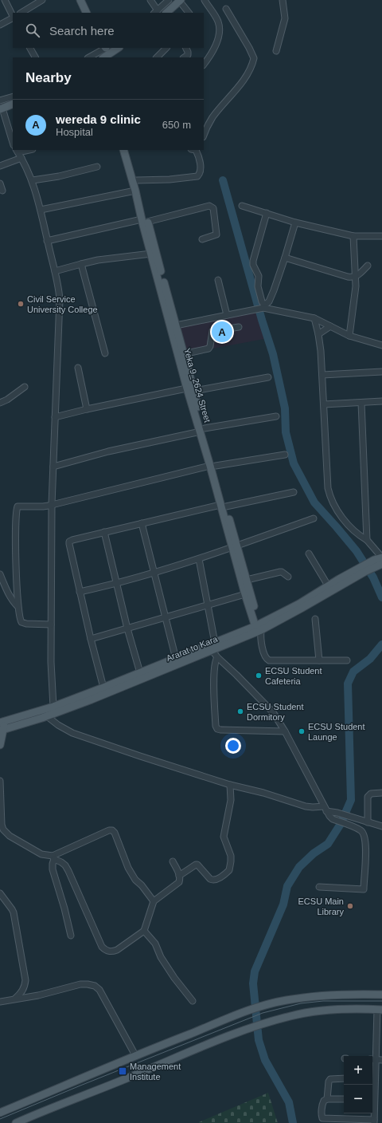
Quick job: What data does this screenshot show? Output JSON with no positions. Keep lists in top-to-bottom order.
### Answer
{
  "streets": {
    "main road": ["Yeka 9_2624 Street", "Ararat to Kara"]
  },
  "crossings": [
    ["Yeka 9_2624 Street", "Ararat to Kara"]
  ],
  "places": {
    "other": [
      "Civil Service University College",
      "ECSU Student Cafeteria",
      "ECSU Student Dormitory",
      "ECSU Student Launge",
      "ECSU Main Library"
    ],
    "transit": ["Management Institute"]
  },
  "page": {
    "search": "Search here",
    "heading": "Nearby",
    "list": [
      {
        "mark": "A",
        "name": "wereda 9 clinic",
        "note": "Hospital",
        "value": "650 m"
      }
    ],
    "pins": "A",
    "map_buttons": ["+", "−"]
  }
}
